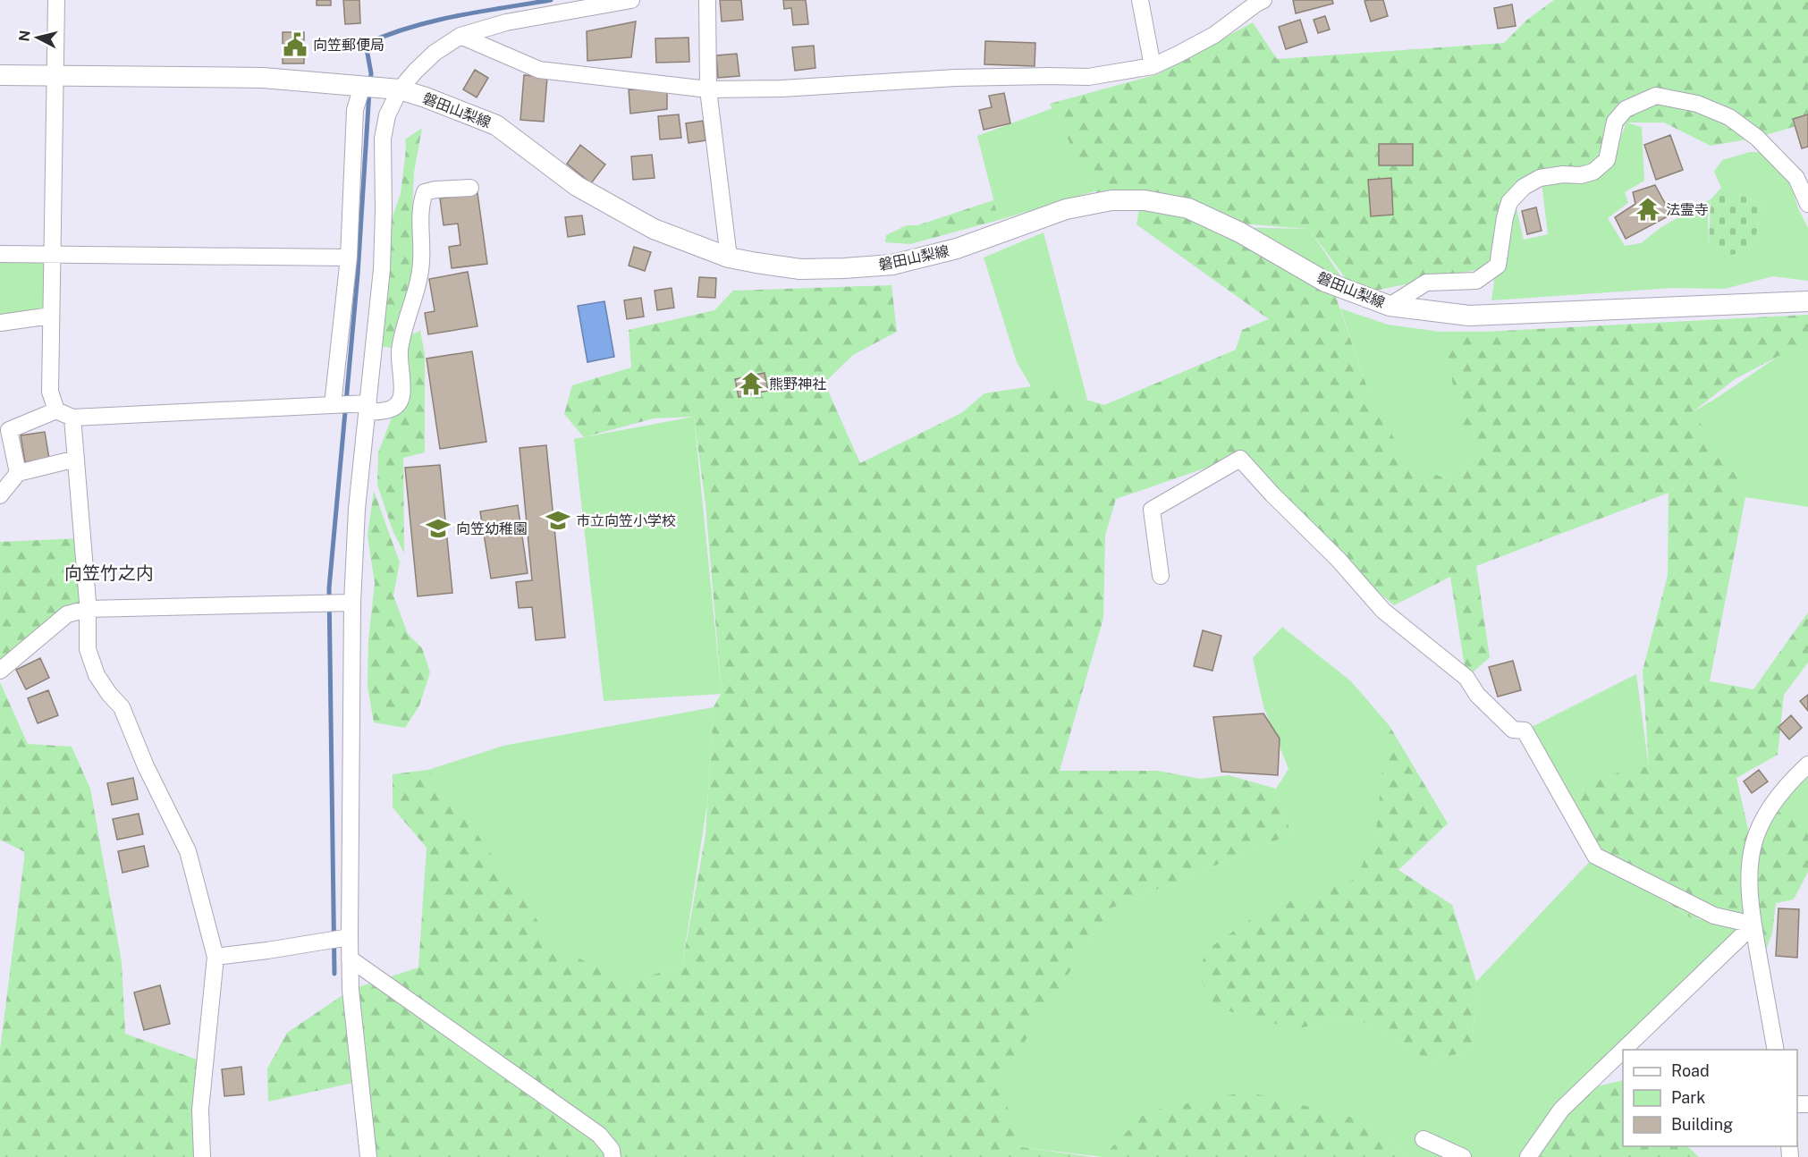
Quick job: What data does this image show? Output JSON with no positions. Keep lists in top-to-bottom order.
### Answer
{
  "streets": {
    "main road": ["磐田山梨線"]
  },
  "districts": ["向笠竹之内"],
  "places": {
    "public building": ["向笠郵便局"],
    "temple": ["法霊寺", "熊野神社"],
    "school or university": ["市立向笠小学校", "向笠幼稚園"]
  },
  "legend": ["Road", "Park", "Building"],
  "north": "left"
}
